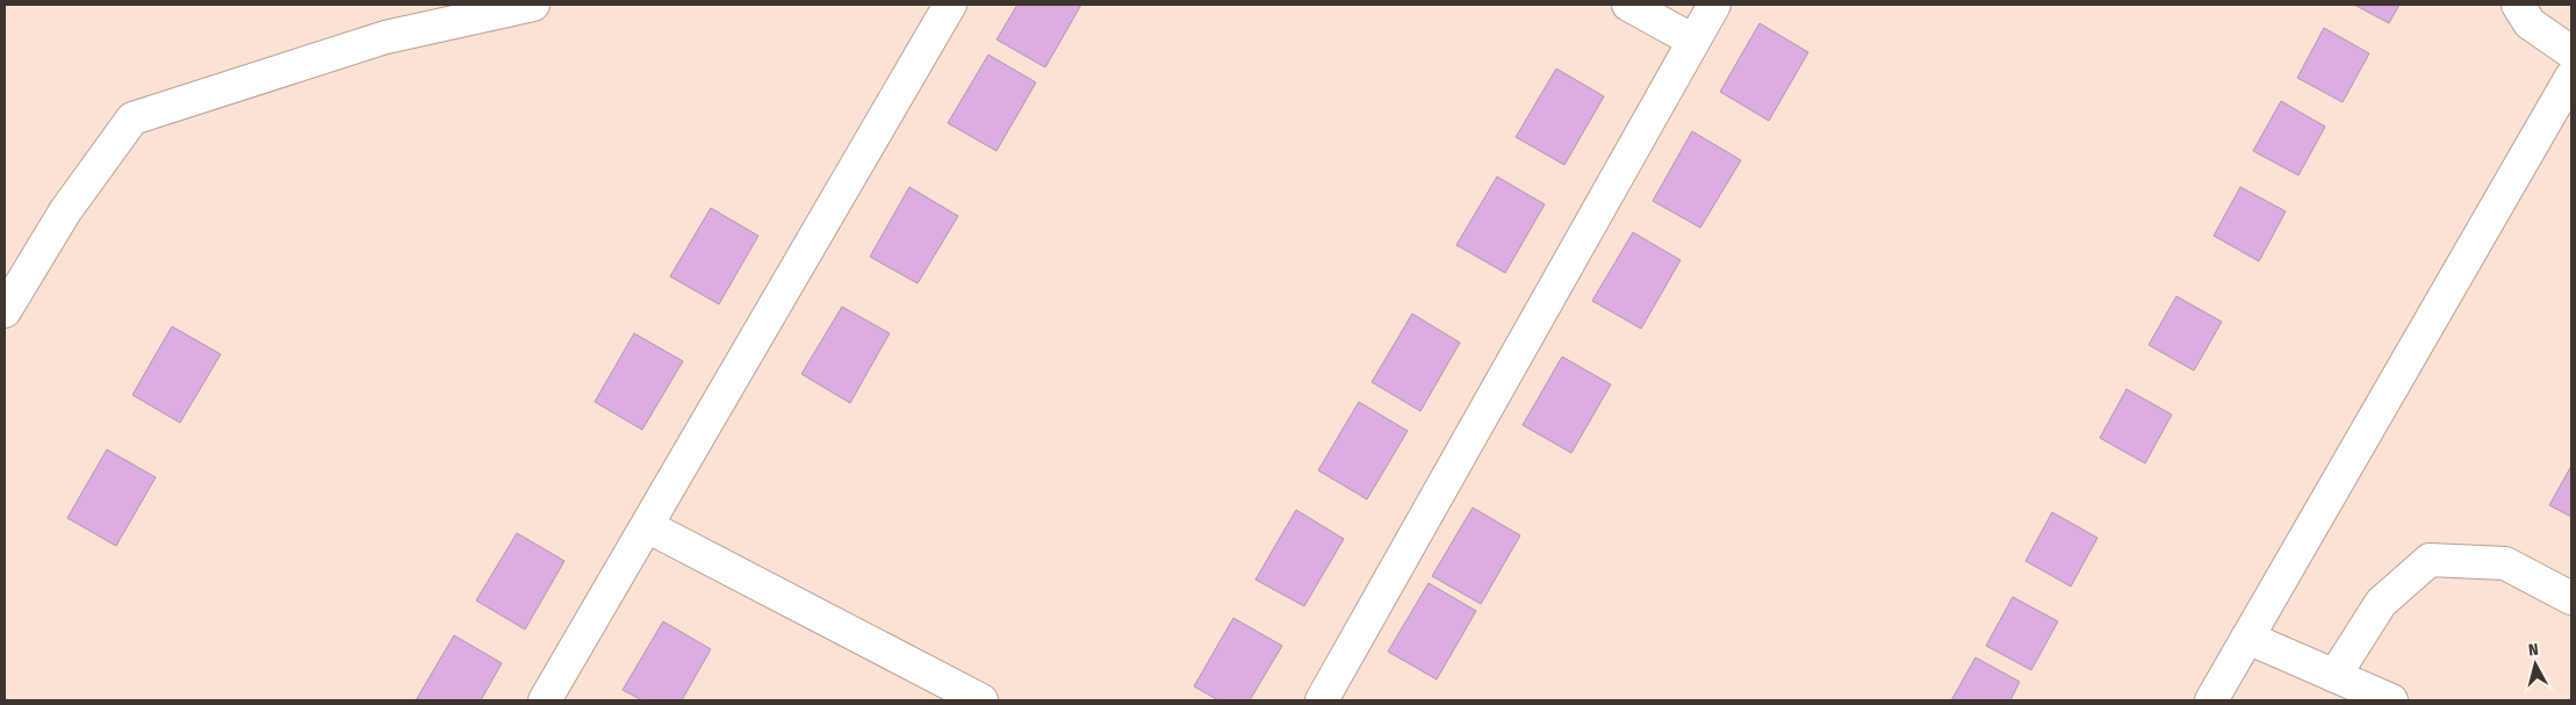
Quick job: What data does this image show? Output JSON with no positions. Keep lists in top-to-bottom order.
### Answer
{
  "north": "top"
}
